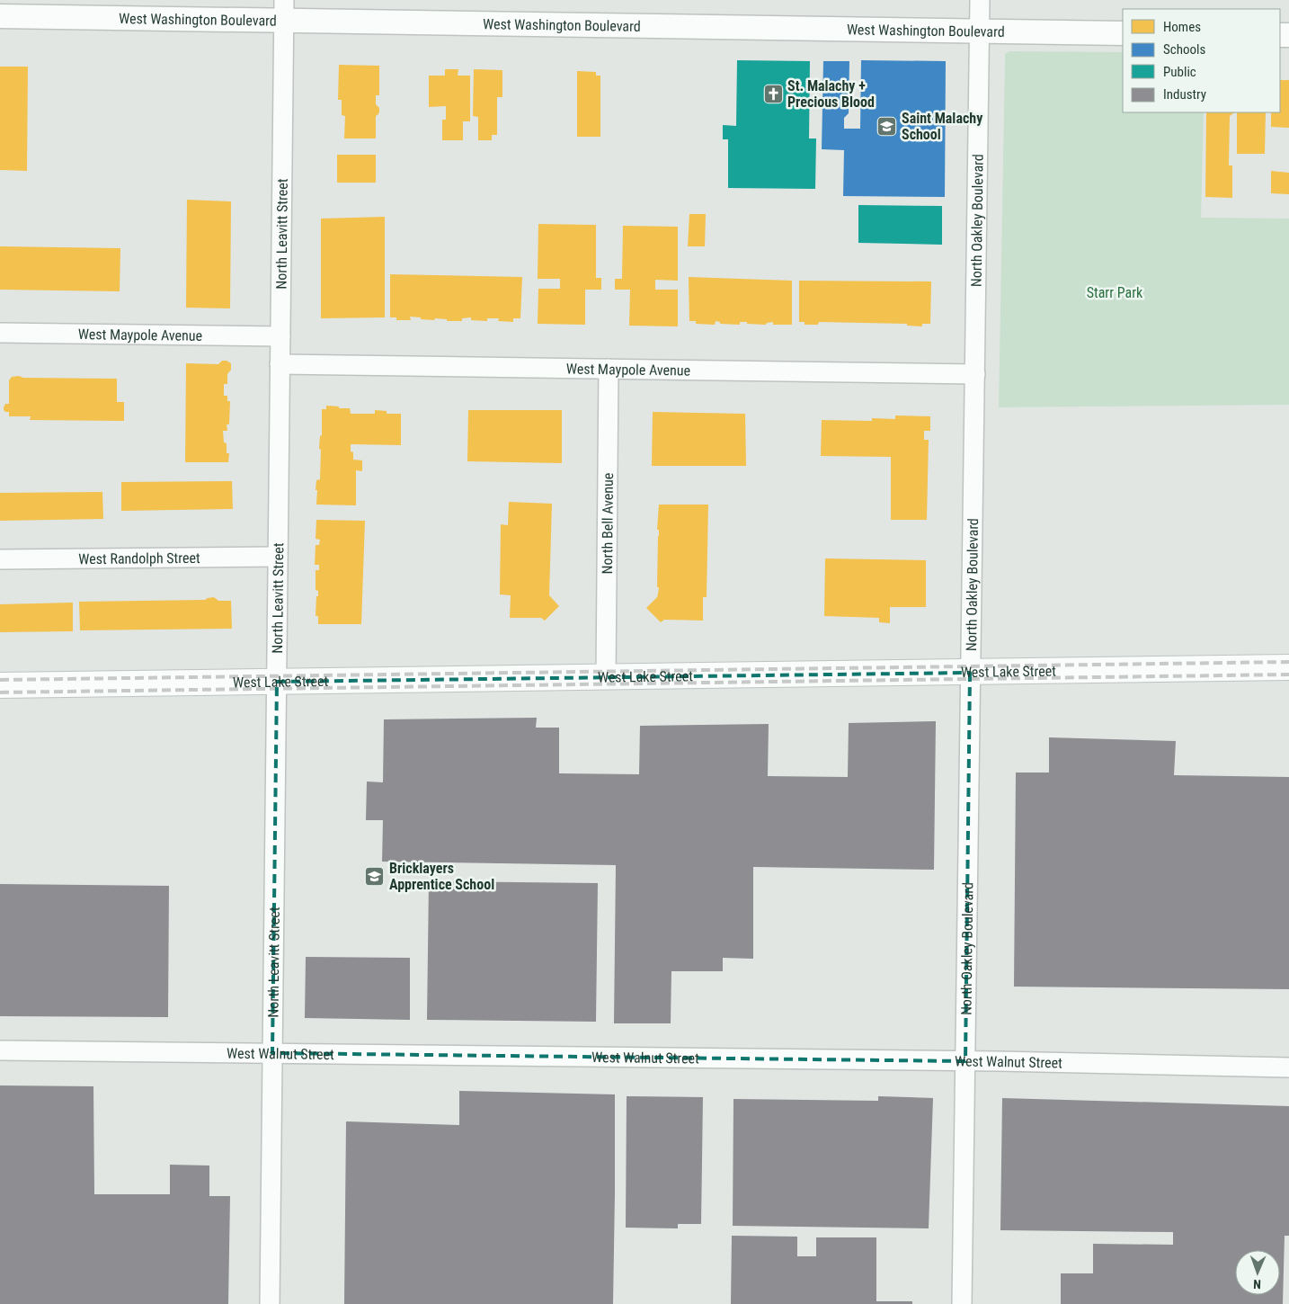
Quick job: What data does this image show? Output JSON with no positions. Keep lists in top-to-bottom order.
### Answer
{
  "streets": {
    "main road": ["West Lake Street"],
    "street": [
      "West Washington Boulevard",
      "North Oakley Boulevard",
      "North Leavitt Street",
      "West Maypole Avenue",
      "North Bell Avenue",
      "West Randolph Street",
      "West Walnut Street"
    ]
  },
  "crossings": [
    ["West Washington Boulevard", "North Oakley Boulevard"],
    ["West Washington Boulevard", "North Leavitt Street"],
    ["North Oakley Boulevard", "West Maypole Avenue"],
    ["North Oakley Boulevard", "West Lake Street"],
    ["North Oakley Boulevard", "West Walnut Street"],
    ["North Leavitt Street", "West Maypole Avenue"],
    ["North Leavitt Street", "West Randolph Street"],
    ["North Leavitt Street", "West Lake Street"],
    ["North Leavitt Street", "West Walnut Street"],
    ["West Maypole Avenue", "North Bell Avenue"],
    ["North Bell Avenue", "West Lake Street"]
  ],
  "parks": ["Starr Park"],
  "places": {
    "church": ["St. Malachy + Precious Blood"],
    "school or university": ["Saint Malachy School", "Bricklayers Apprentice School"]
  },
  "legend": [
    "Homes",
    "Schools",
    "Public",
    "Industry"
  ],
  "north": "bottom"
}
